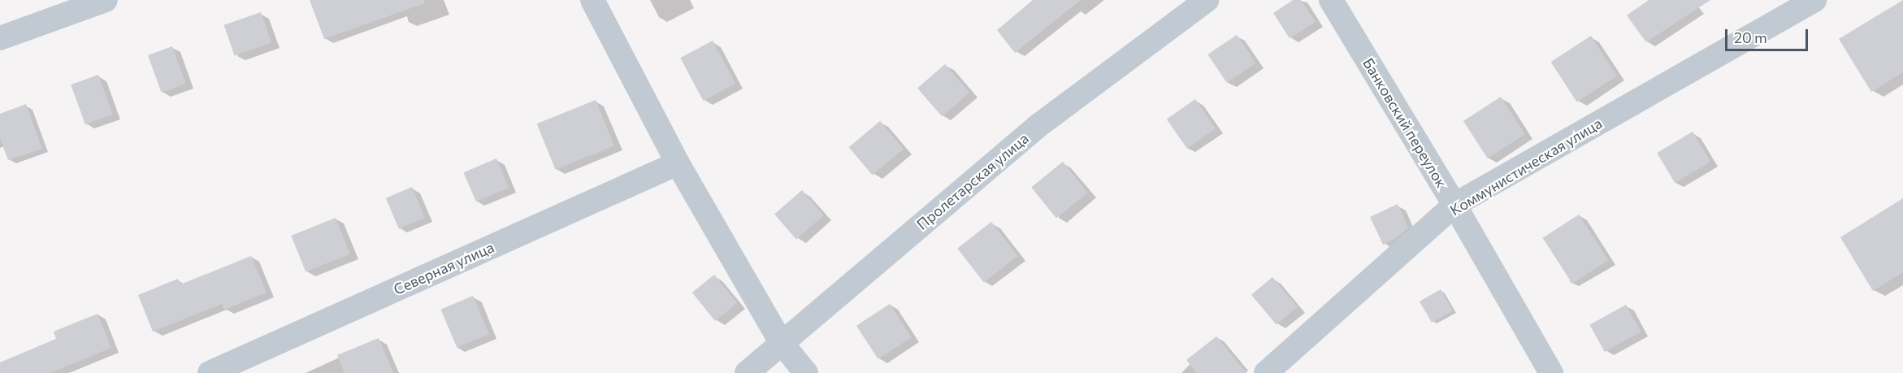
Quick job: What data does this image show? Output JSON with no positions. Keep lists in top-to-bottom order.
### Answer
{
  "streets": {
    "street": [
      "Банковский переулок",
      "Коммунистическая улица",
      "Пролетарская улица",
      "Северная улица"
    ]
  },
  "crossings": [
    ["Банковский переулок", "Коммунистическая улица"]
  ],
  "scale_bar": "20 m"
}
